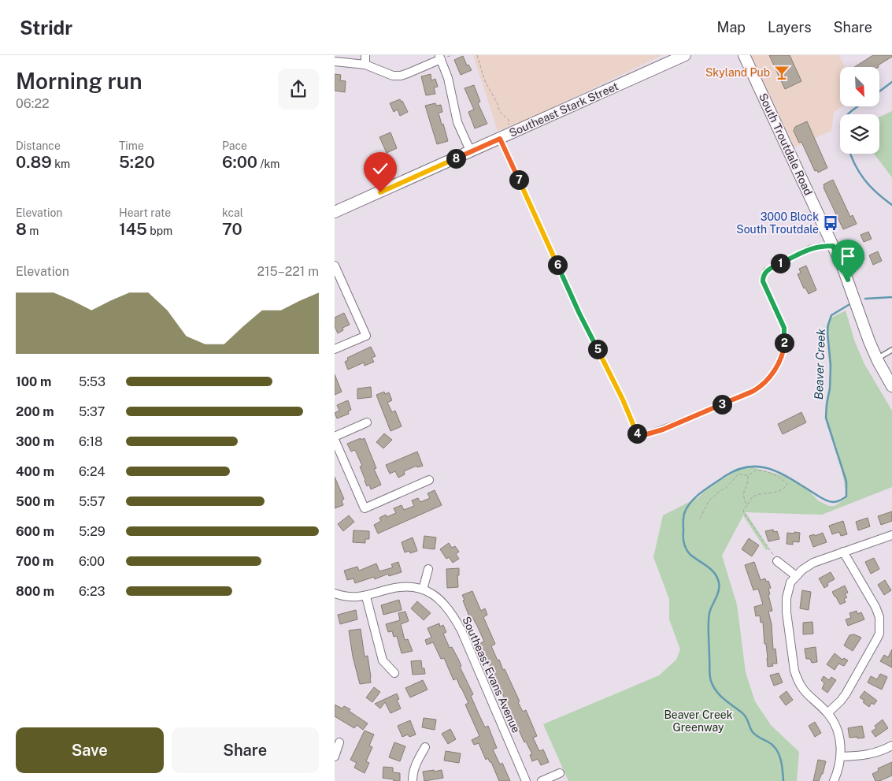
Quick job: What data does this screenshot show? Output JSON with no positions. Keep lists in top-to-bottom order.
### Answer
{
  "streets": {
    "main road": ["Southeast Stark Street", "South Troutdale Road"],
    "street": ["Southeast Evans Avenue"]
  },
  "water": ["Beaver Creek"],
  "parks": ["Beaver Creek Greenway"],
  "places": {
    "bar": ["Skyland Pub"],
    "bus stop": ["3000 Block South Troutdale"]
  },
  "north": "bottom right",
  "page": {
    "header": "Stridr",
    "nav": ["Map", "Layers", "Share"],
    "heading": ["Morning run", "06:22"],
    "stats": [
      ["Distance", "0.89 km"],
      ["Time", "5:20"],
      ["Pace", "6:00 /km"],
      ["Elevation", "8 m"],
      ["Heart rate", "145 bpm"],
      ["kcal", "70"]
    ],
    "pins": [
      "8",
      "7",
      "1",
      "6",
      "2",
      "5",
      "3",
      "4"
    ],
    "chart": ["Elevation", "215–221 m"],
    "list": [
      {
        "name": "100 m",
        "note": "5:53"
      },
      {
        "name": "200 m",
        "note": "5:37"
      },
      {
        "name": "300 m",
        "note": "6:18"
      },
      {
        "name": "400 m",
        "note": "6:24"
      },
      {
        "name": "500 m",
        "note": "5:57"
      },
      {
        "name": "600 m",
        "note": "5:29"
      },
      {
        "name": "700 m",
        "note": "6:00"
      },
      {
        "name": "800 m",
        "note": "6:23"
      }
    ],
    "buttons": ["Save", "Share"]
  }
}
